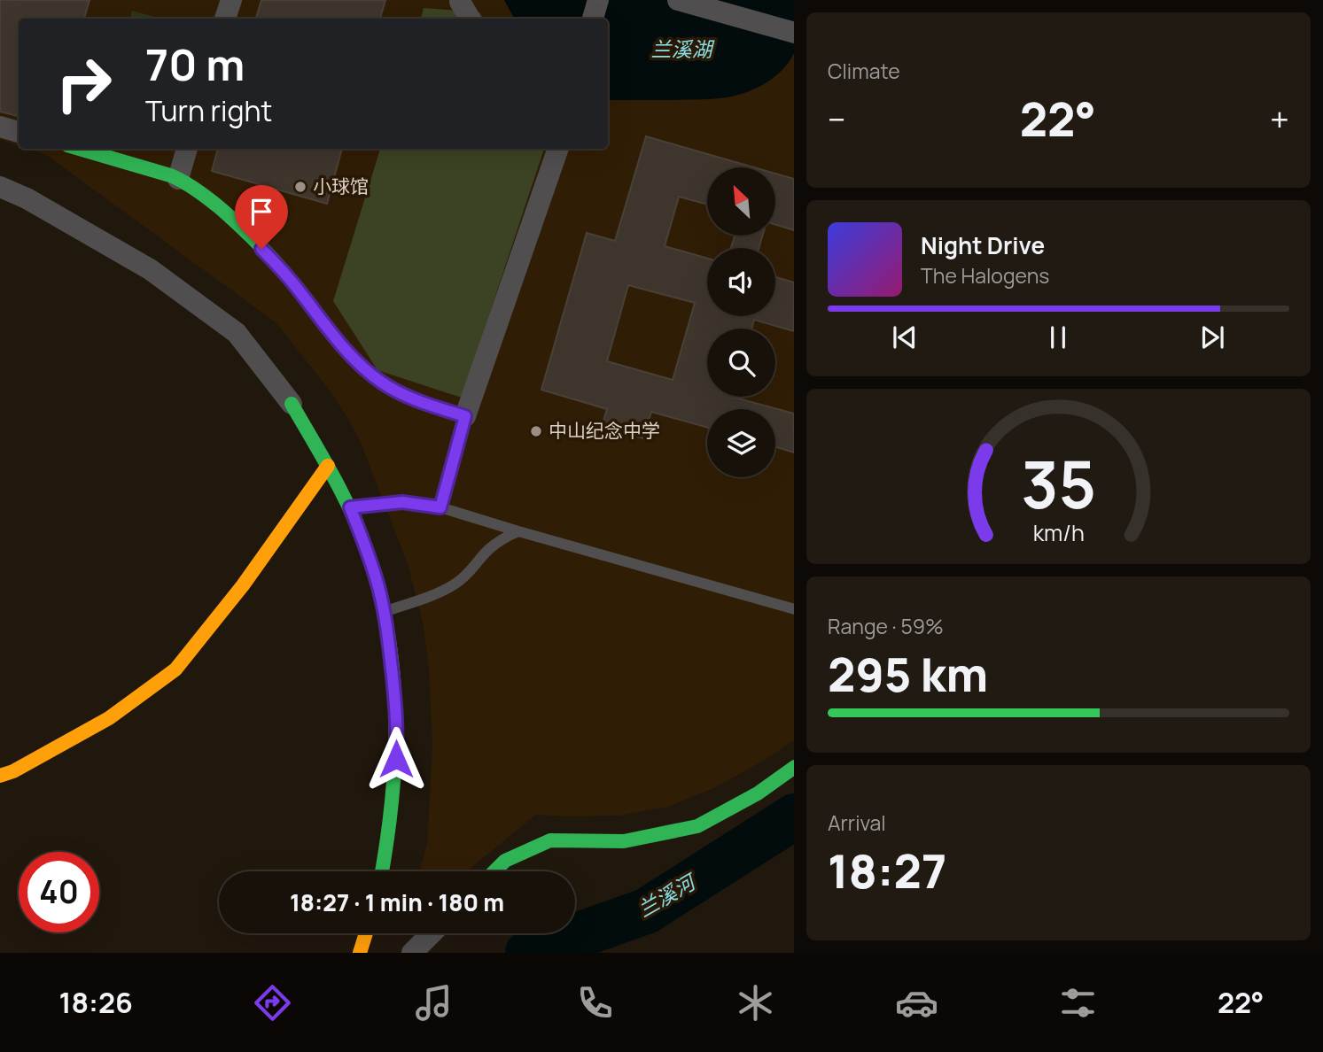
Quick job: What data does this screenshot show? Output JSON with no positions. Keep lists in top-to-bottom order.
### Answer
{
  "water": ["兰溪湖", "兰溪河"],
  "places": ["小球馆", "中山纪念中学"],
  "north": "top left",
  "page": {
    "tile": [
      "Climate",
      ["Range · 59%", "295 km"],
      ["Arrival", "18:27"]
    ],
    "turn": ["70 m", "Turn right"],
    "heat": ["−", "22°", "+"],
    "song": ["Night Drive", "The Halogens"],
    "limit": "40",
    "trip": "18:27 · 1 min · 180 m",
    "tabs": ["18:26", "22°"],
    "gauge": ["35", "km/h"]
  }
}
